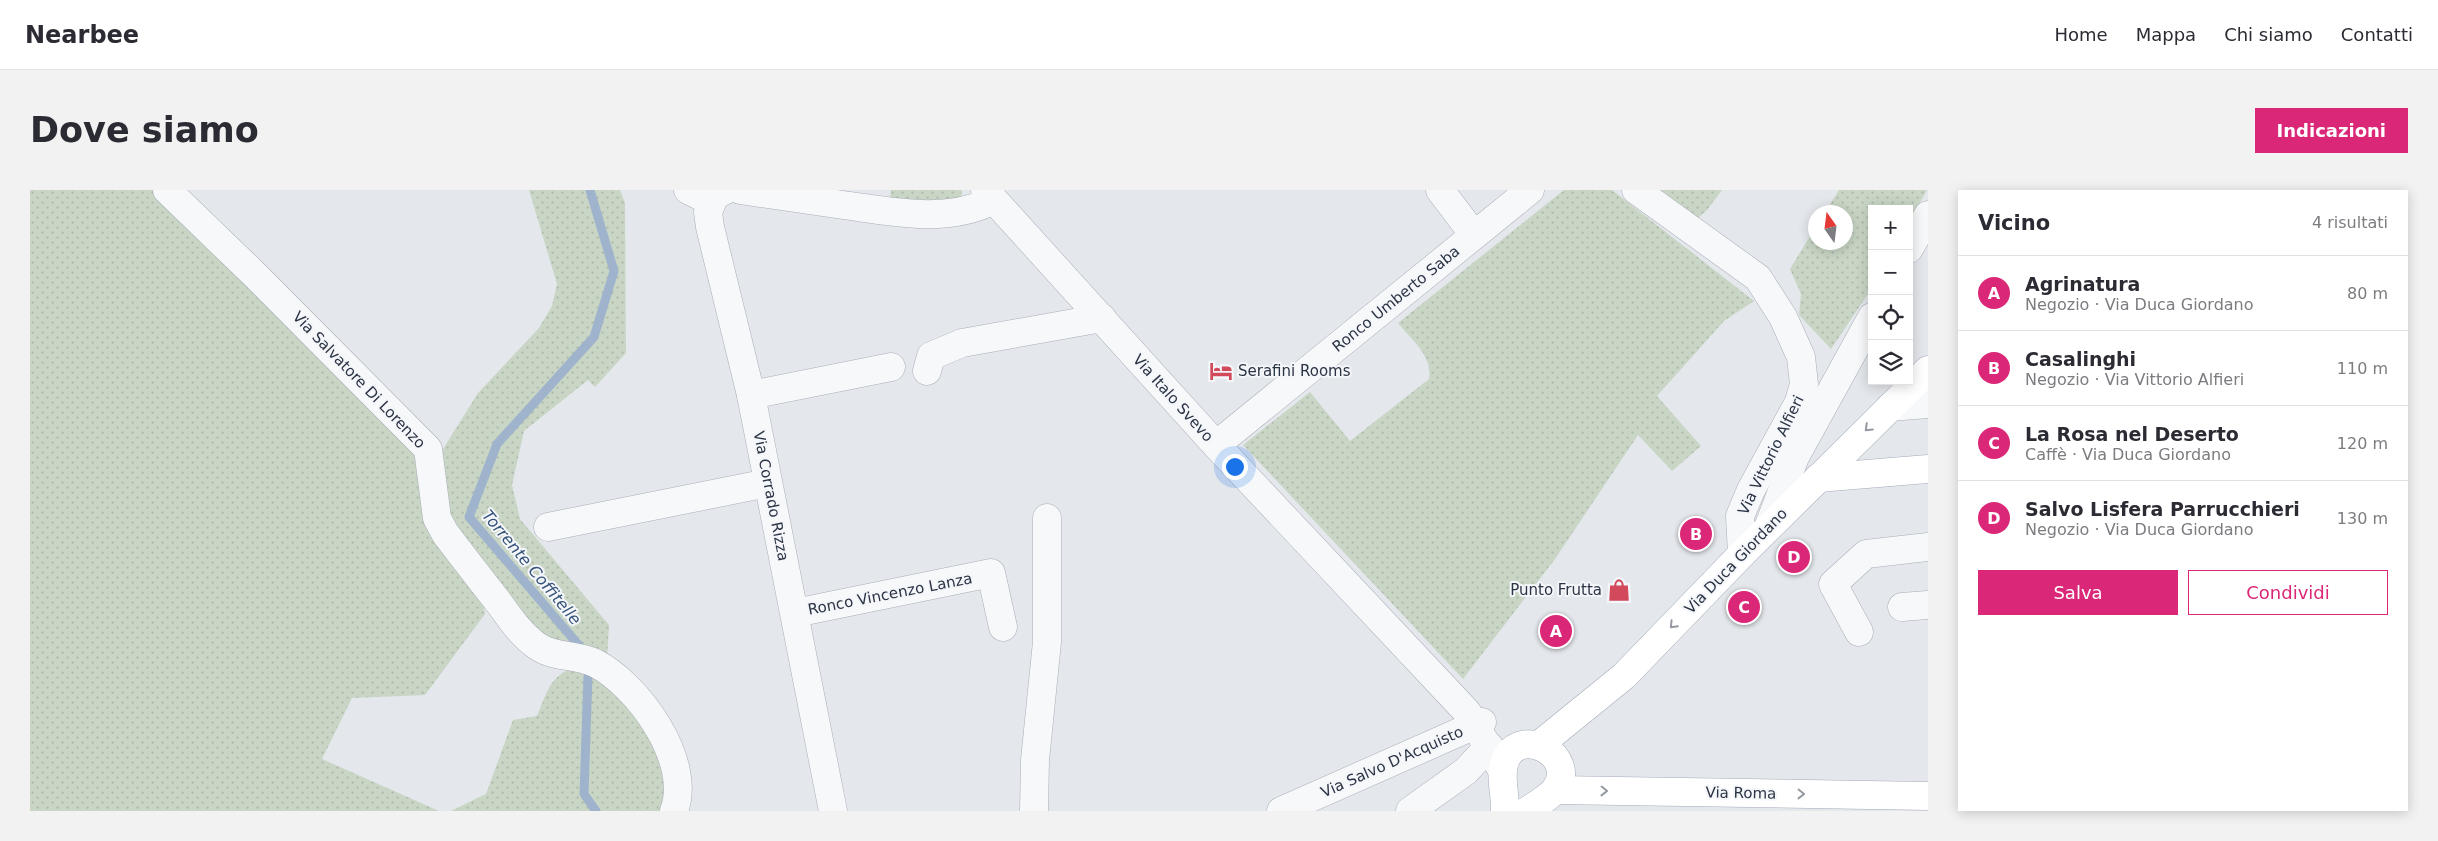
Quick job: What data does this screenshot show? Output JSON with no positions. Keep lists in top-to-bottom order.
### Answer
{
  "streets": {
    "main road": ["Via Duca Giordano", "Via Roma"],
    "street": [
      "Ronco Umberto Saba",
      "Via Salvatore Di Lorenzo",
      "Via Italo Svevo",
      "Via Vittorio Alfieri",
      "Via Corrado Rizza",
      "Ronco Vincenzo Lanza",
      "Via Salvo D'Acquisto"
    ]
  },
  "crossings": [
    ["Ronco Umberto Saba", "Via Italo Svevo"],
    ["Via Italo Svevo", "Via Salvo D'Acquisto"],
    ["Via Vittorio Alfieri", "Via Duca Giordano"],
    ["Via Corrado Rizza", "Ronco Vincenzo Lanza"],
    ["Via Duca Giordano", "Via Roma"]
  ],
  "one_way": ["Via Duca Giordano", "Via Roma"],
  "water": ["Torrente Coffitelle"],
  "places": {
    "hotel": ["Serafini Rooms"],
    "shop": ["Punto Frutta"]
  },
  "north": "top",
  "page": {
    "header": "Nearbee",
    "nav": [
      "Home",
      "Mappa",
      "Chi siamo",
      "Contatti"
    ],
    "buttons": [
      "Indicazioni",
      ["Salva", "Condividi"]
    ],
    "title": "Dove siamo",
    "heading": ["Vicino", "4 risultati"],
    "map_buttons": ["+", "−"],
    "list": [
      {
        "mark": "A",
        "name": "Agrinatura",
        "note": "Negozio · Via Duca Giordano",
        "value": "80 m"
      },
      {
        "mark": "B",
        "name": "Casalinghi",
        "note": "Negozio · Via Vittorio Alfieri",
        "value": "110 m"
      },
      {
        "mark": "C",
        "name": "La Rosa nel Deserto",
        "note": "Caffè · Via Duca Giordano",
        "value": "120 m"
      },
      {
        "mark": "D",
        "name": "Salvo Lisfera Parrucchieri",
        "note": "Negozio · Via Duca Giordano",
        "value": "130 m"
      }
    ],
    "pins": [
      "B",
      "D",
      "C",
      "A"
    ]
  }
}
